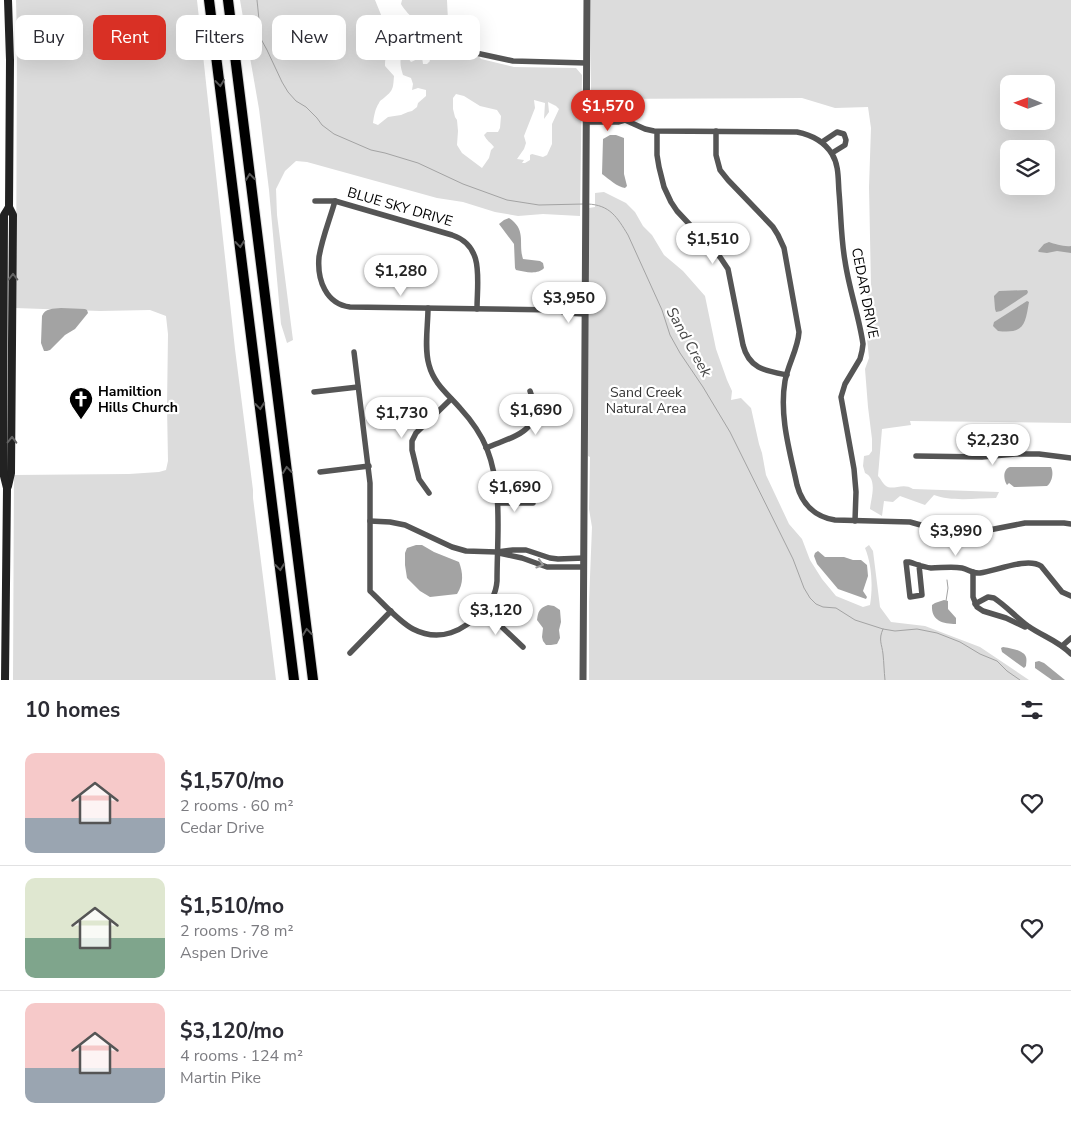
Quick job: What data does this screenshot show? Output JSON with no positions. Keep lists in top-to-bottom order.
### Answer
{
  "streets": {
    "street": ["BLUE SKY DRIVE", "CEDAR DRIVE"]
  },
  "water": ["Sand Creek"],
  "parks": ["Sand Creek Natural Area"],
  "places": {
    "church": ["Hamiltion Hills Church"]
  },
  "north": "left",
  "page": {
    "chip": [
      "Buy",
      "Rent",
      "Filters",
      "New",
      "Apartment"
    ],
    "price": [
      "$1,570",
      "$1,510",
      "$1,280",
      "$3,950",
      "$1,690",
      "$1,730",
      "$2,230",
      "$1,690",
      "$3,990",
      "$3,120"
    ],
    "heading": "10 homes",
    "list": [
      {
        "name": "$1,570/mo",
        "note": "2 rooms · 60 m² · Cedar Drive"
      },
      {
        "name": "$1,510/mo",
        "note": "2 rooms · 78 m² · Aspen Drive"
      },
      {
        "name": "$3,120/mo",
        "note": "4 rooms · 124 m² · Martin Pike"
      }
    ]
  }
}
